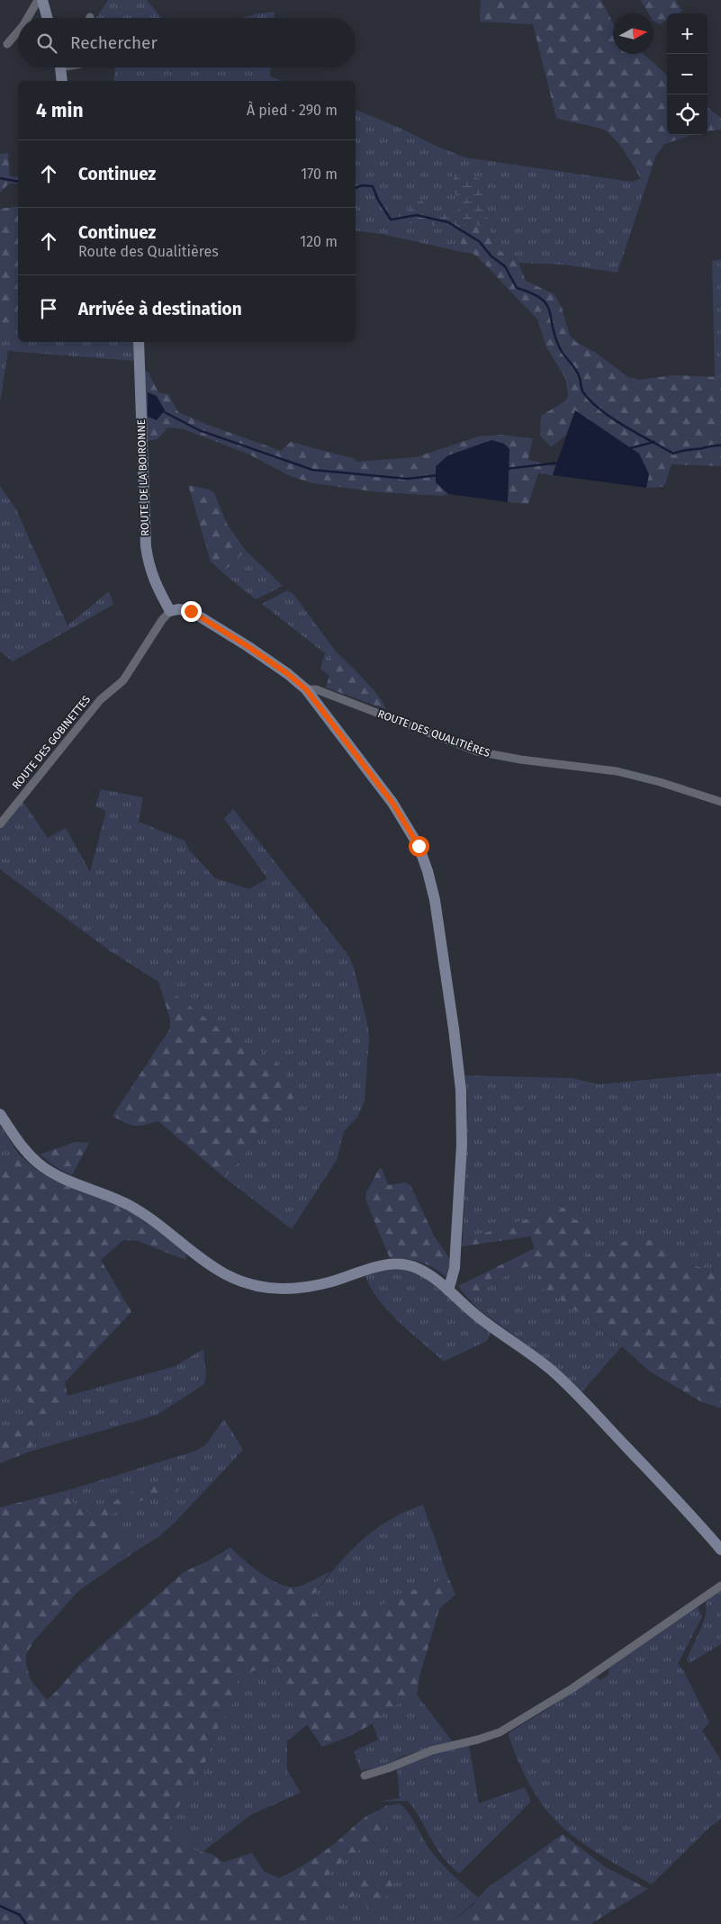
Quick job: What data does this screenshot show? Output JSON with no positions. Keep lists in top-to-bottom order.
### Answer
{
  "streets": {
    "street": ["ROUTE DE LA BOIRONNE", "ROUTE DES QUALITIÈRES", "ROUTE DES GOBINETTES"]
  },
  "crossings": [
    ["ROUTE DE LA BOIRONNE", "ROUTE DES QUALITIÈRES"],
    ["ROUTE DE LA BOIRONNE", "ROUTE DES GOBINETTES"],
    ["ROUTE DES QUALITIÈRES", "ROUTE DES GOBINETTES"]
  ],
  "north": "right",
  "page": {
    "map_buttons": ["+", "−"],
    "search": "Rechercher",
    "heading": ["4 min", "À pied · 290 m"],
    "list": [
      ["Continuez", "170 m"],
      ["Continuez", "Route des Qualitières", "120 m"],
      "Arrivée à destination"
    ]
  }
}
